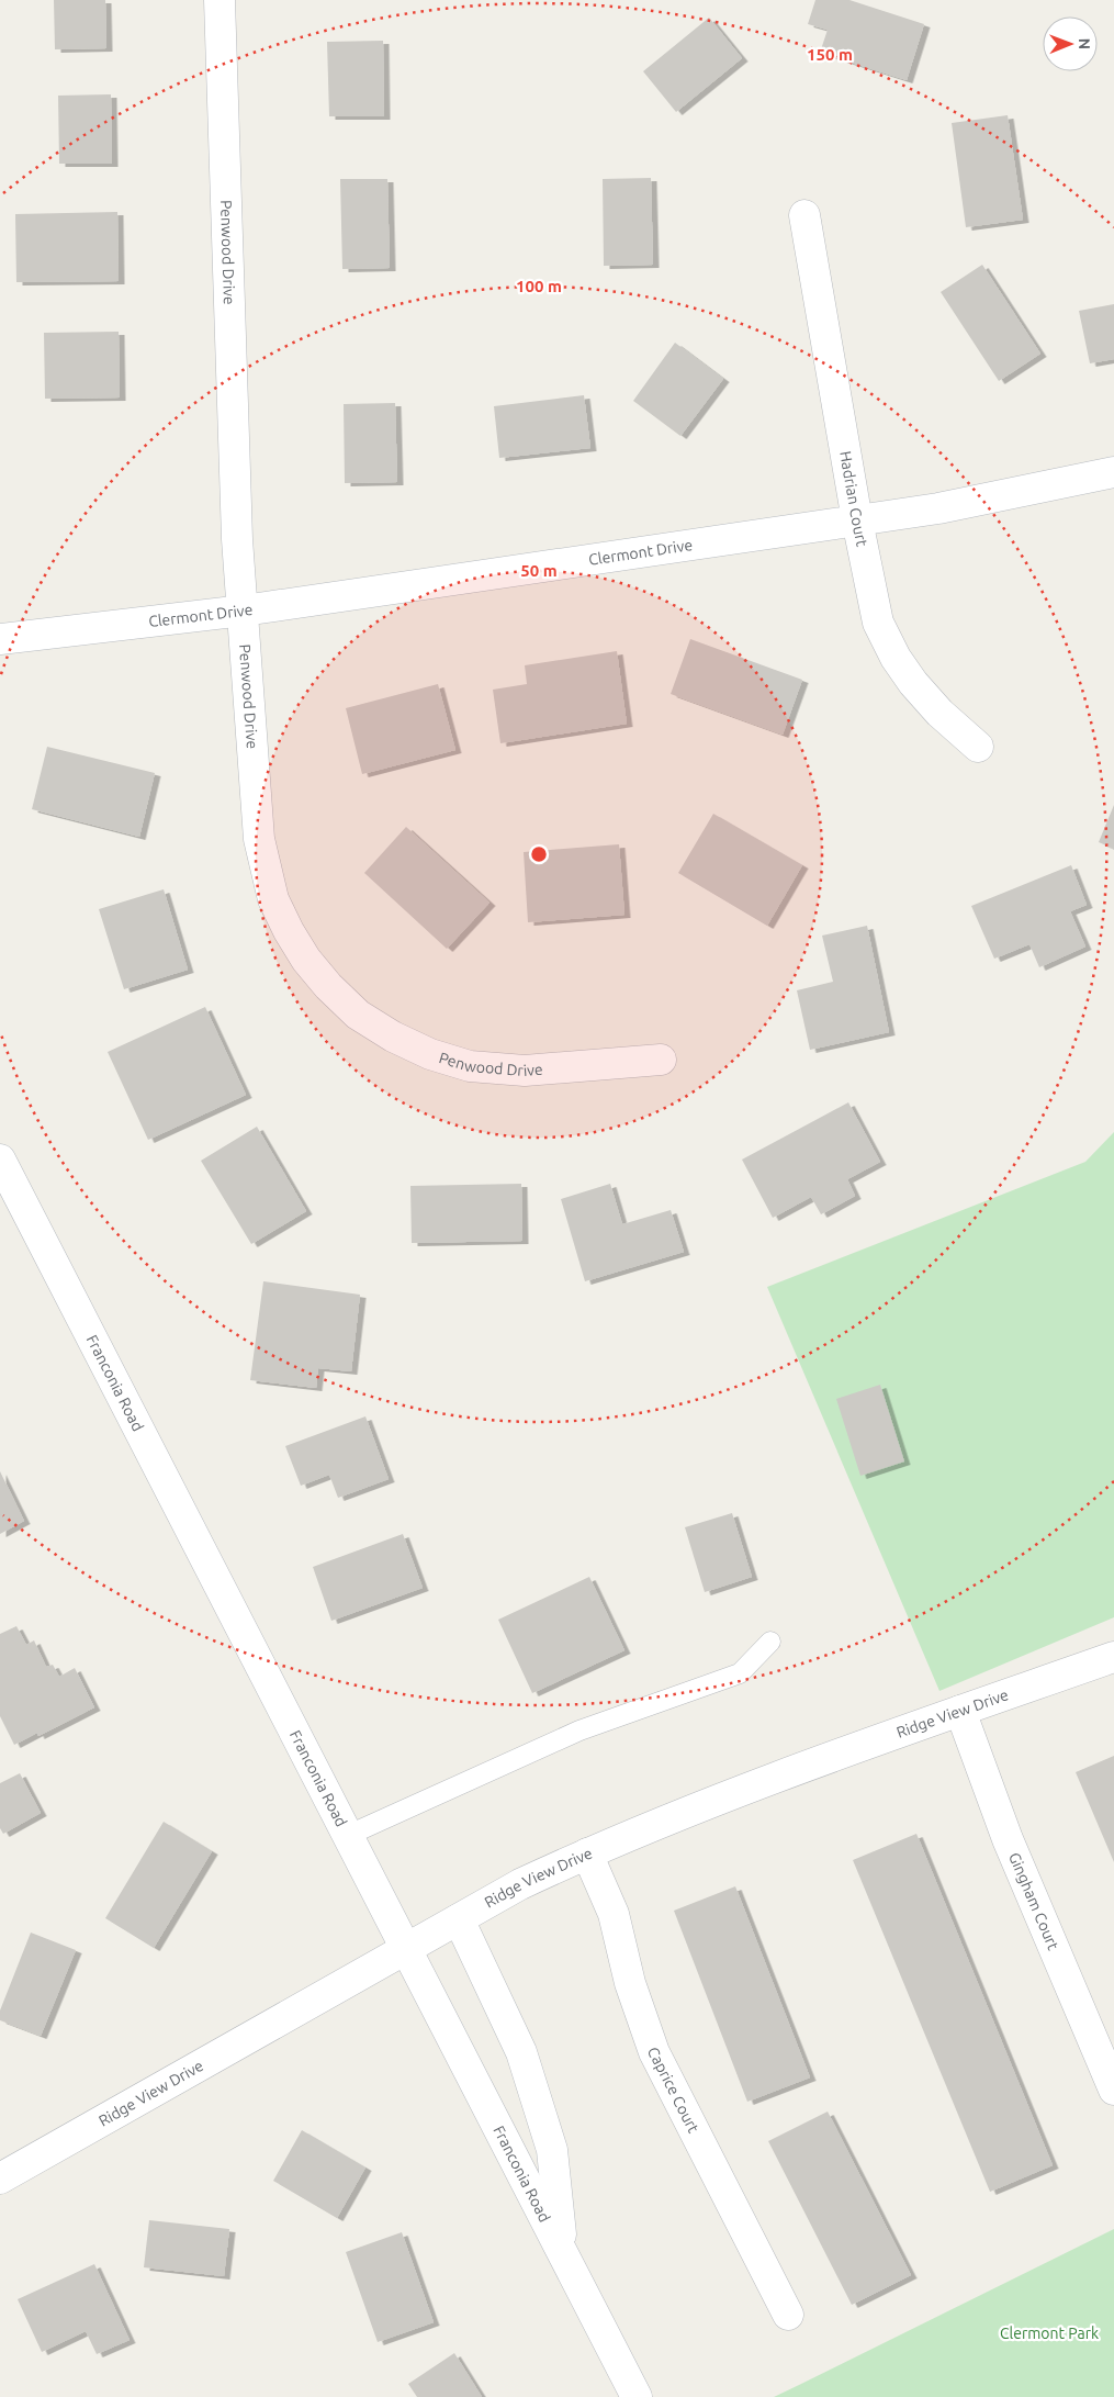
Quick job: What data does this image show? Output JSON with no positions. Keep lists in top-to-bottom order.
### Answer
{
  "streets": {
    "street": [
      "Penwood Drive",
      "Hadrian Court",
      "Clermont Drive",
      "Franconia Road",
      "Ridge View Drive",
      "Gingham Court",
      "Caprice Court"
    ]
  },
  "crossings": [
    ["Penwood Drive", "Clermont Drive"],
    ["Hadrian Court", "Clermont Drive"],
    ["Franconia Road", "Ridge View Drive"],
    ["Ridge View Drive", "Gingham Court"],
    ["Ridge View Drive", "Caprice Court"]
  ],
  "parks": ["Clermont Park"],
  "north": "right",
  "rings": ["150 m", "100 m", "50 m"]
}
